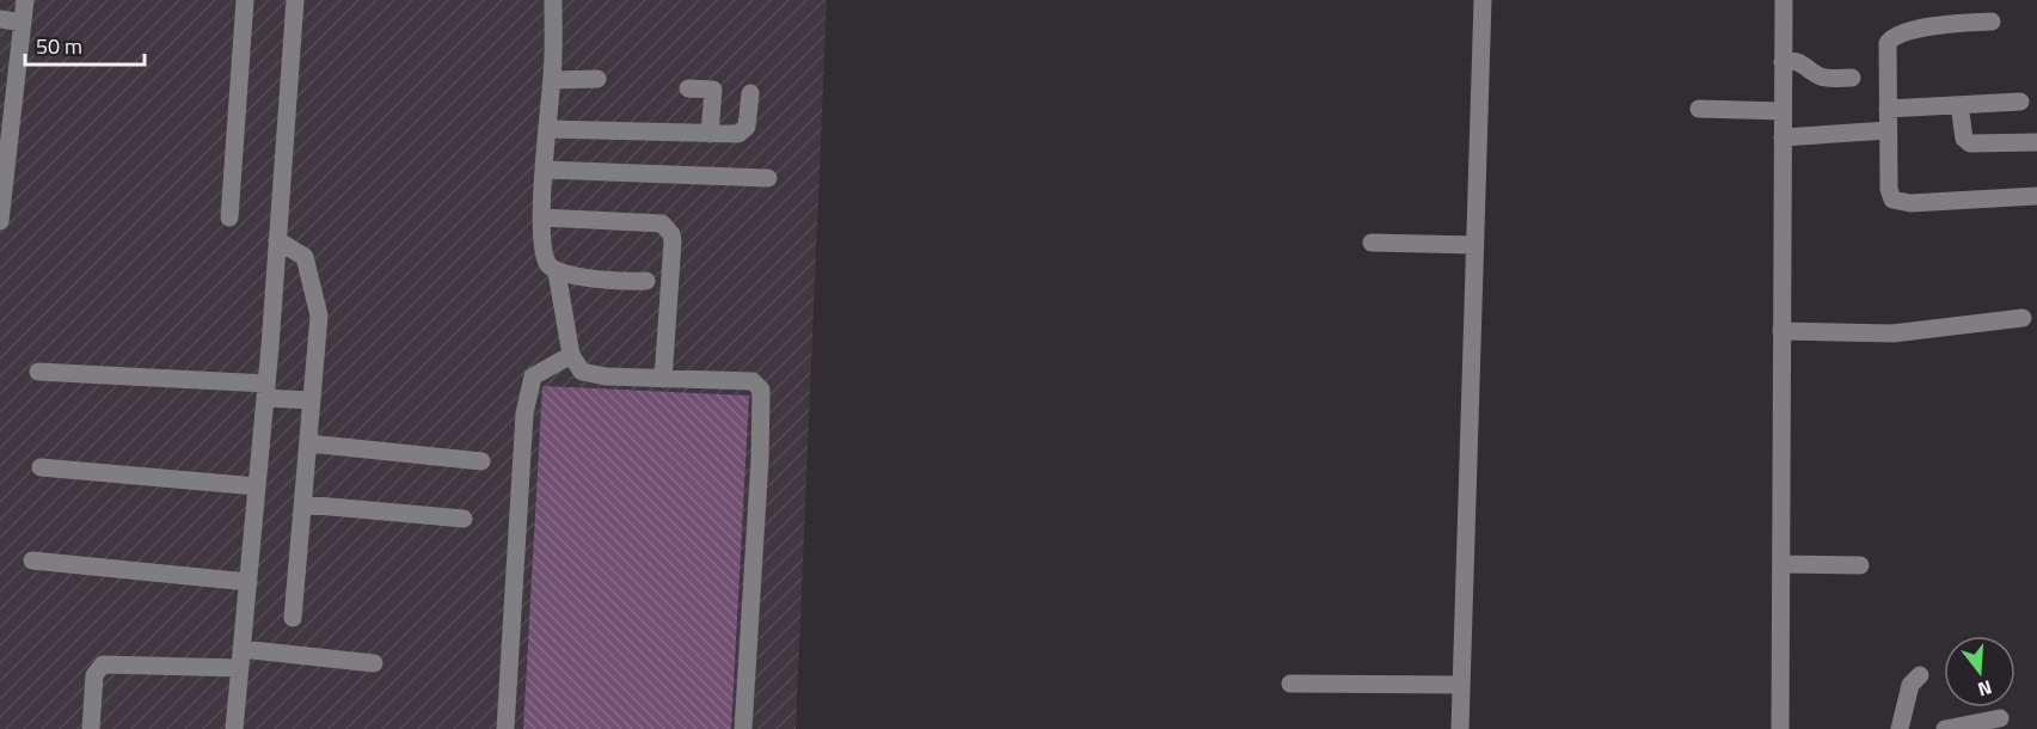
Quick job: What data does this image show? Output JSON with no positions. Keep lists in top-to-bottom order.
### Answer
{
  "scale_bar": "50 m",
  "north": "bottom"
}
